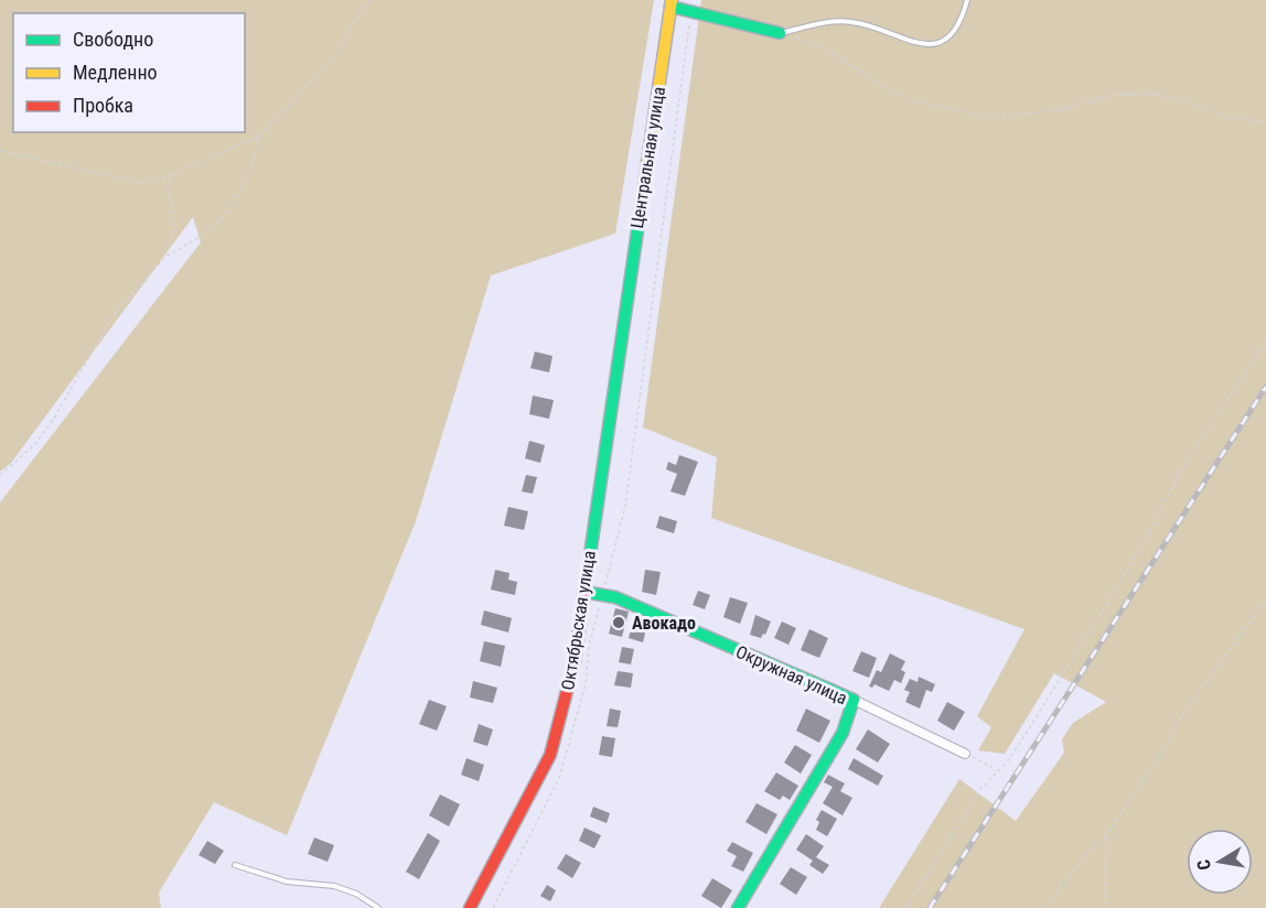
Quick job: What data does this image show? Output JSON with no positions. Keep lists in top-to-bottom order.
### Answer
{
  "streets": {
    "main road": ["Центральная улица", "Октябрьская улица", "Окружная улица"]
  },
  "crossings": [
    ["Центральная улица", "Октябрьская улица"],
    ["Октябрьская улица", "Окружная улица"]
  ],
  "places": ["Авокадо"],
  "legend": ["Свободно", "Медленно", "Пробка"],
  "north": "left"
}
